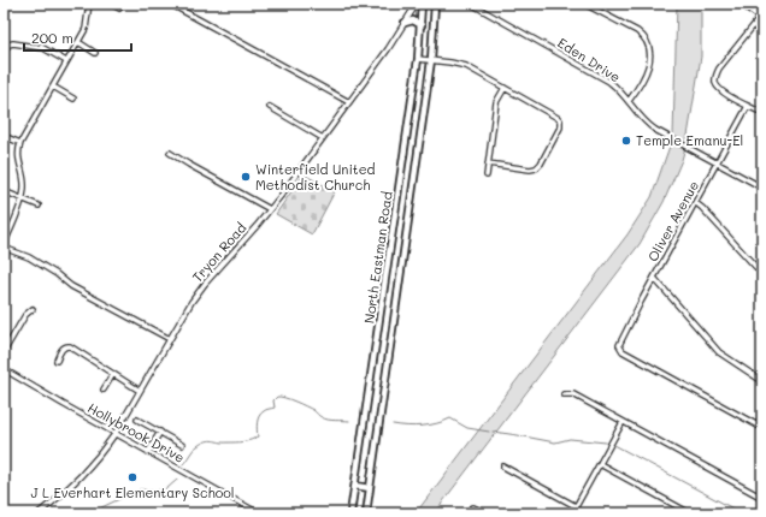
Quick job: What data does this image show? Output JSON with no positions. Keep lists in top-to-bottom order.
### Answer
{
  "streets": {
    "main road": ["North Eastman Road"],
    "street": [
      "Eden Drive",
      "Oliver Avenue",
      "Tryon Road",
      "Hollybrook Drive"
    ]
  },
  "crossings": [
    ["Eden Drive", "Oliver Avenue"],
    ["Tryon Road", "Hollybrook Drive"]
  ],
  "places": ["Temple Emanu-El", "Winterfield United Methodist Church", "J L Everhart Elementary School"],
  "scale_bar": "200 m"
}
